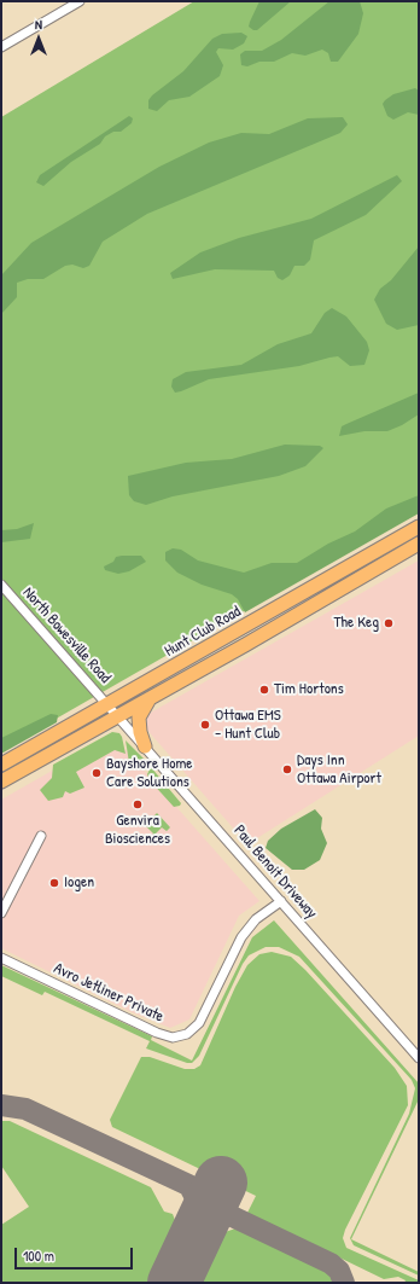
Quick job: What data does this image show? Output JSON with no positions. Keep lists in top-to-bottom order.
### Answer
{
  "streets": {
    "main road": ["Hunt Club Road"],
    "street": ["North Bowesville Road", "Paul Benoit Driveway", "Avro Jetliner Private"]
  },
  "crossings": [
    ["Hunt Club Road", "North Bowesville Road"],
    ["Hunt Club Road", "Paul Benoit Driveway"],
    ["North Bowesville Road", "Paul Benoit Driveway"],
    ["Paul Benoit Driveway", "Avro Jetliner Private"]
  ],
  "places": [
    "The Keg",
    "Tim Hortons",
    "Ottawa EMS - Hunt Club",
    "Days Inn Ottawa Airport",
    "Bayshore Home Care Solutions",
    "Genvira Biosciences",
    "Iogen"
  ],
  "scale_bar": "100 m",
  "north": "top"
}
